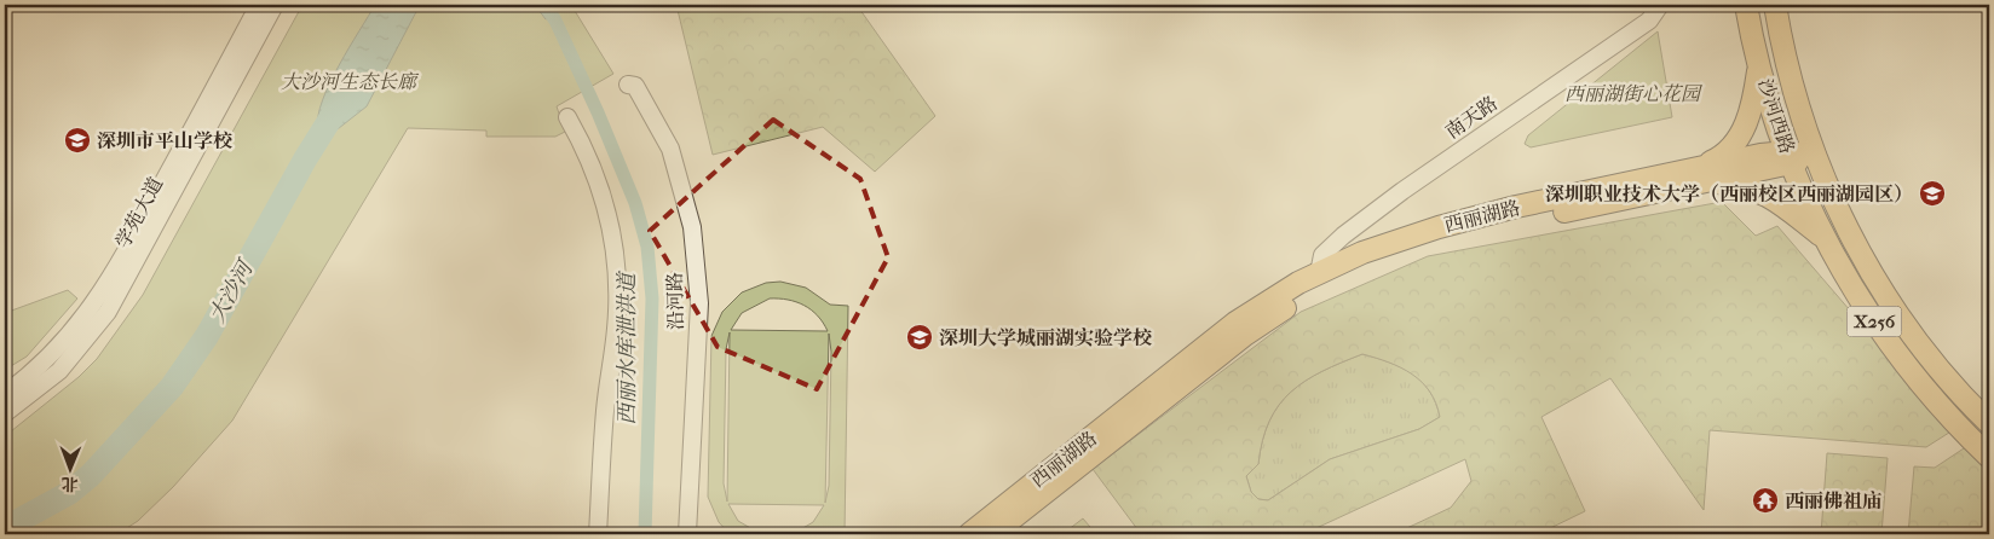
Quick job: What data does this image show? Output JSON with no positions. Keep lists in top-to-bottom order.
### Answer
{
  "streets": {
    "main road": ["沙河西路", "西丽湖路", "X256"],
    "street": ["南天路", "学苑大道", "沿河路"]
  },
  "crossings": [
    ["沙河西路", "西丽湖路"],
    ["南天路", "西丽湖路"]
  ],
  "water": ["大沙河", "西丽水库泄洪道"],
  "parks": ["大沙河生态长廊", "西丽湖街心花园"],
  "places": {
    "school or university": ["深圳市平山学校", "深圳职业技术大学（西丽校区西丽湖园区）", "深圳大学城丽湖实验学校"],
    "temple": ["西丽佛祖庙"]
  },
  "north": "bottom"
}
